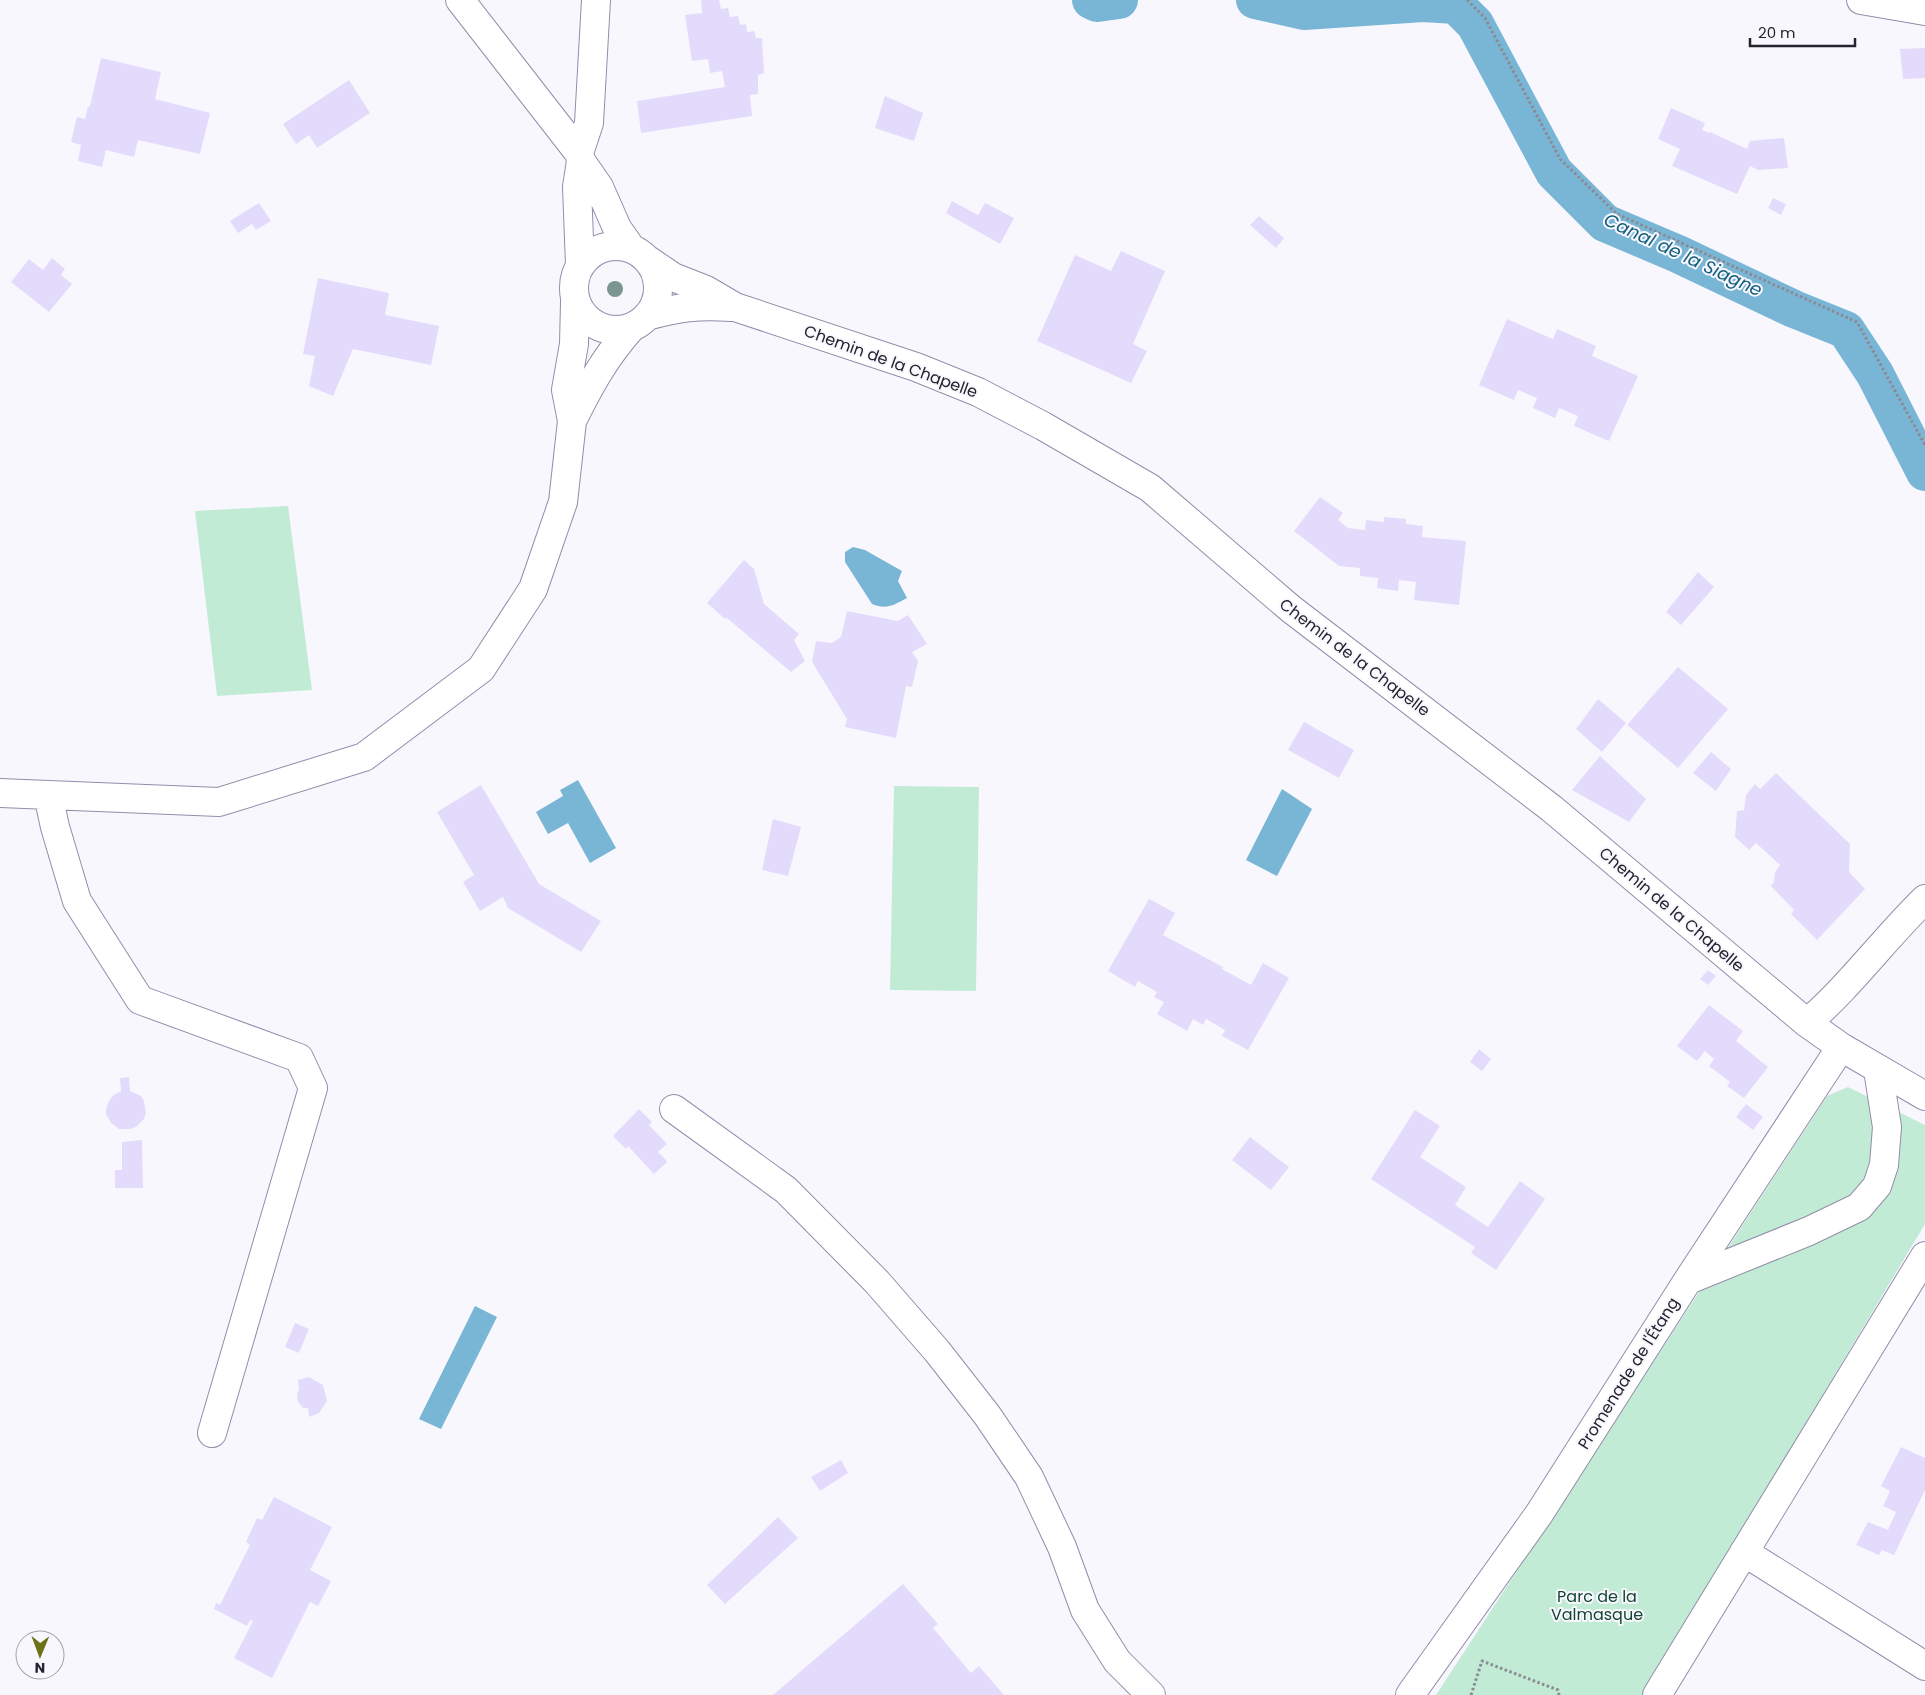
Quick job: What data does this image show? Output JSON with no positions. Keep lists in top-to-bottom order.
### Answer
{
  "streets": {
    "street": ["Chemin de la Chapelle", "Promenade de l'Étang"]
  },
  "crossings": [
    ["Chemin de la Chapelle", "Promenade de l'Étang"]
  ],
  "water": ["Canal de la Siagne"],
  "parks": ["Parc de la Valmasque"],
  "scale_bar": "20 m",
  "north": "bottom"
}
